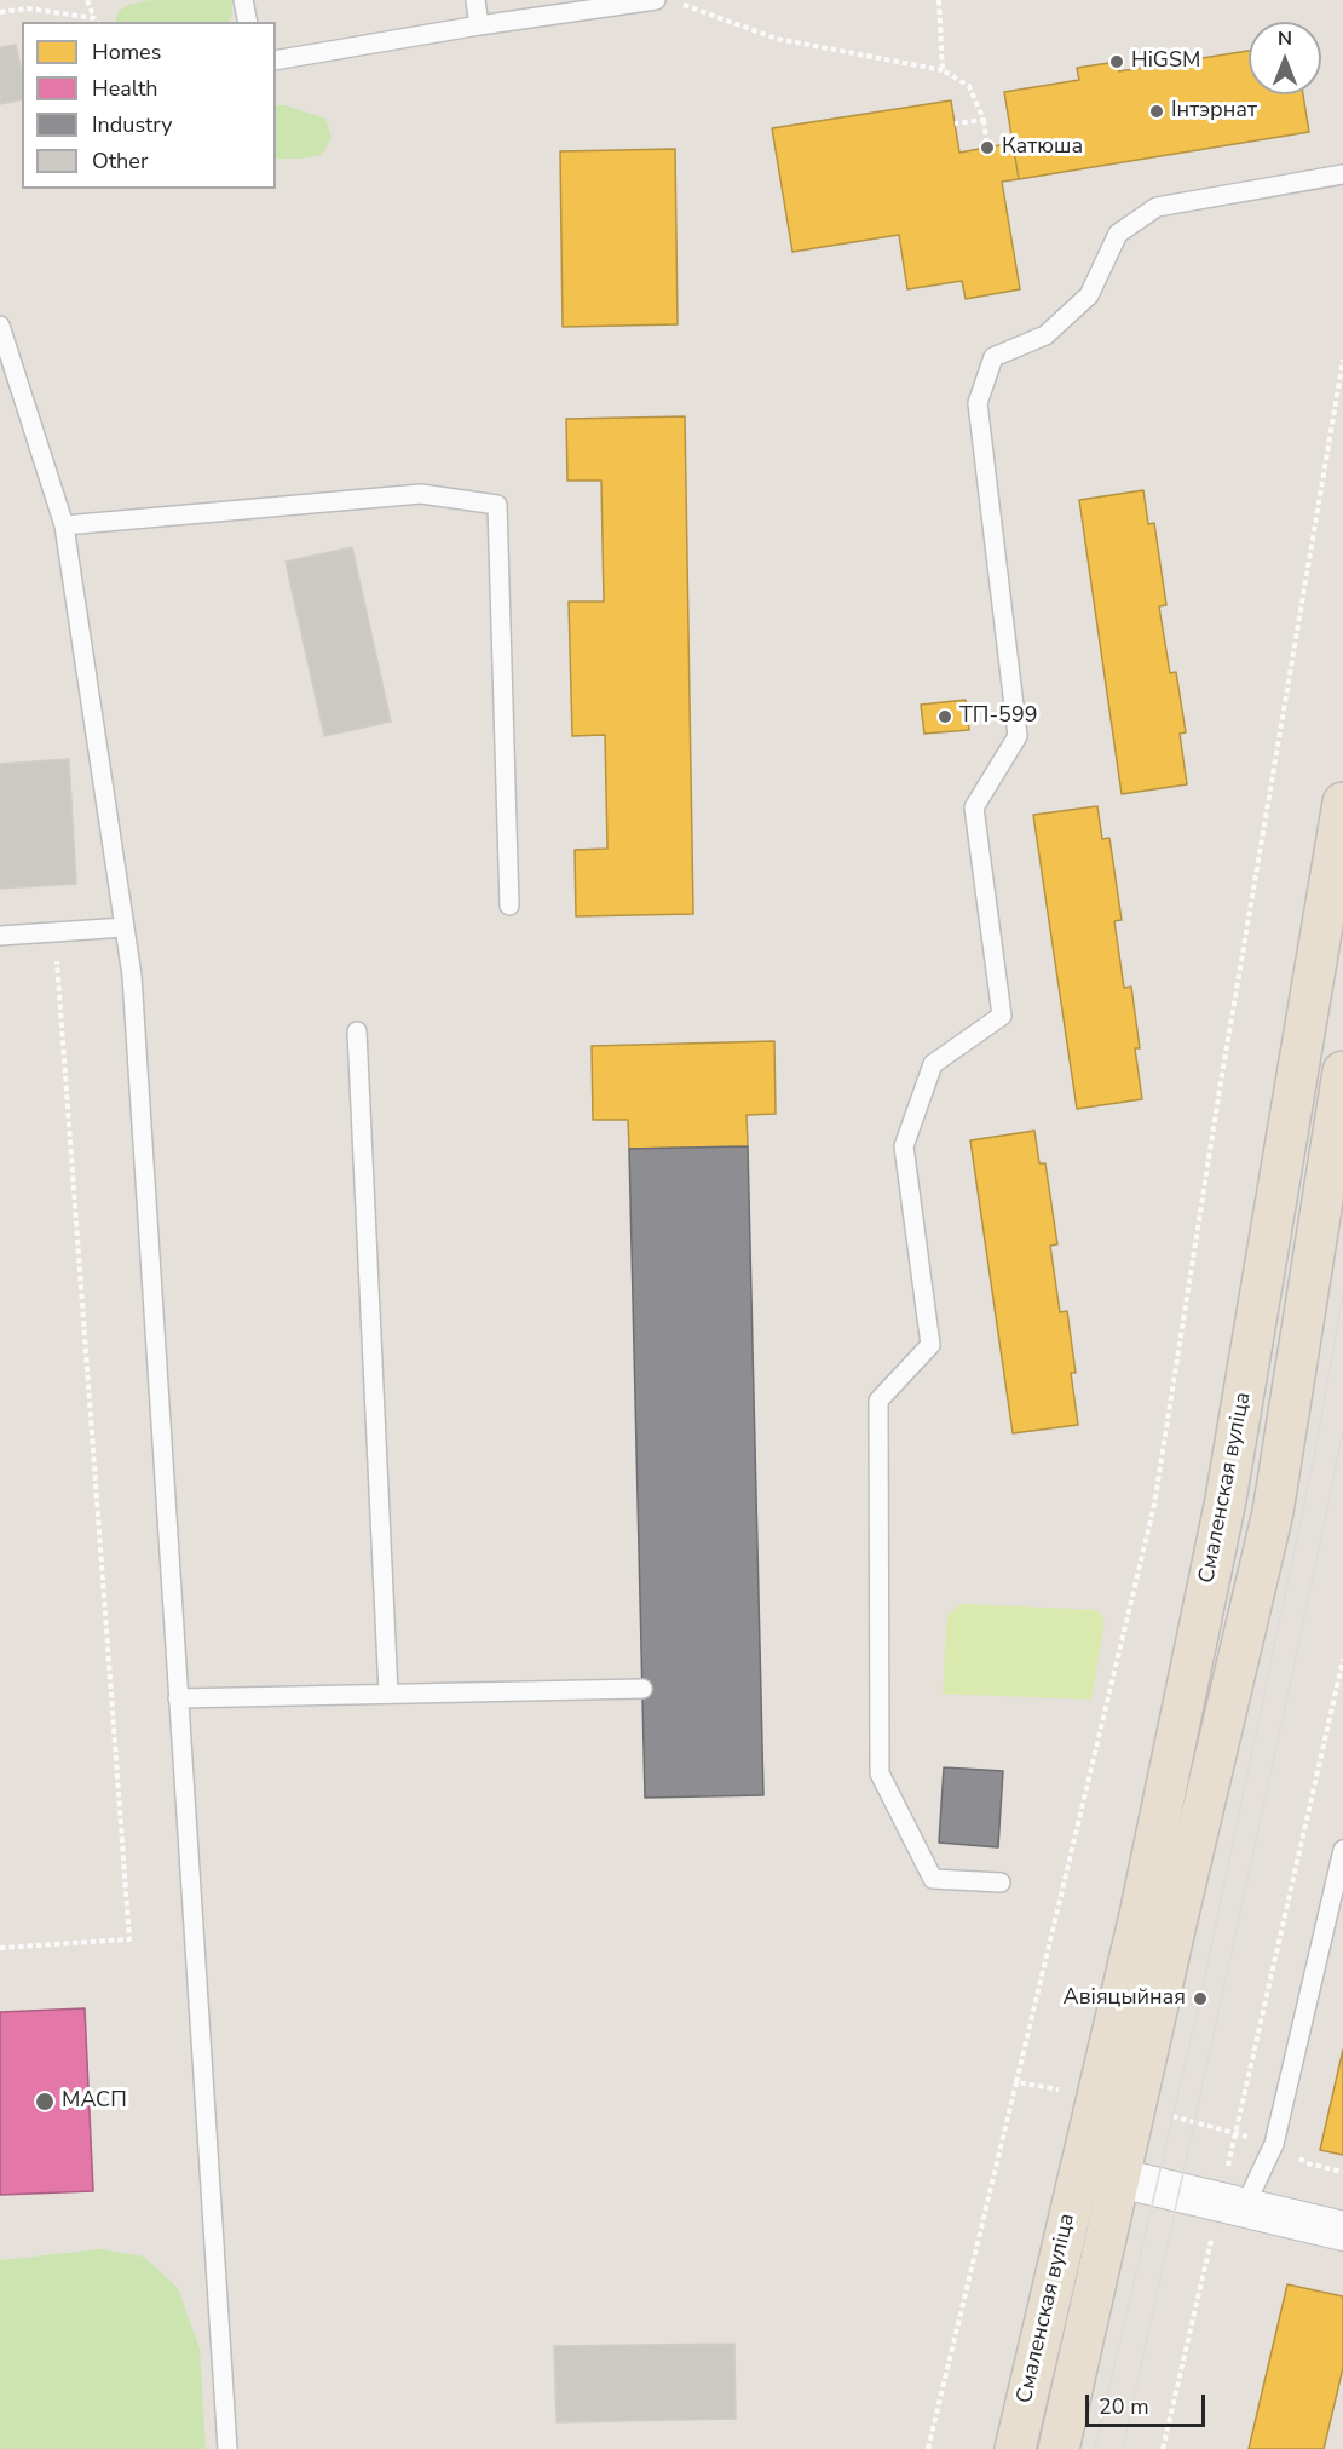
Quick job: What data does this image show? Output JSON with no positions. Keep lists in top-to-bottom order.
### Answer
{
  "streets": {
    "main road": ["Смаленская вуліца"]
  },
  "places": [
    "HiGSM",
    "Інтэрнат",
    "Катюша",
    "ТП-599",
    "Авіяцыйная",
    "МАСП"
  ],
  "legend": [
    "Homes",
    "Health",
    "Industry",
    "Other"
  ],
  "scale_bar": "20 m",
  "north": "top"
}
